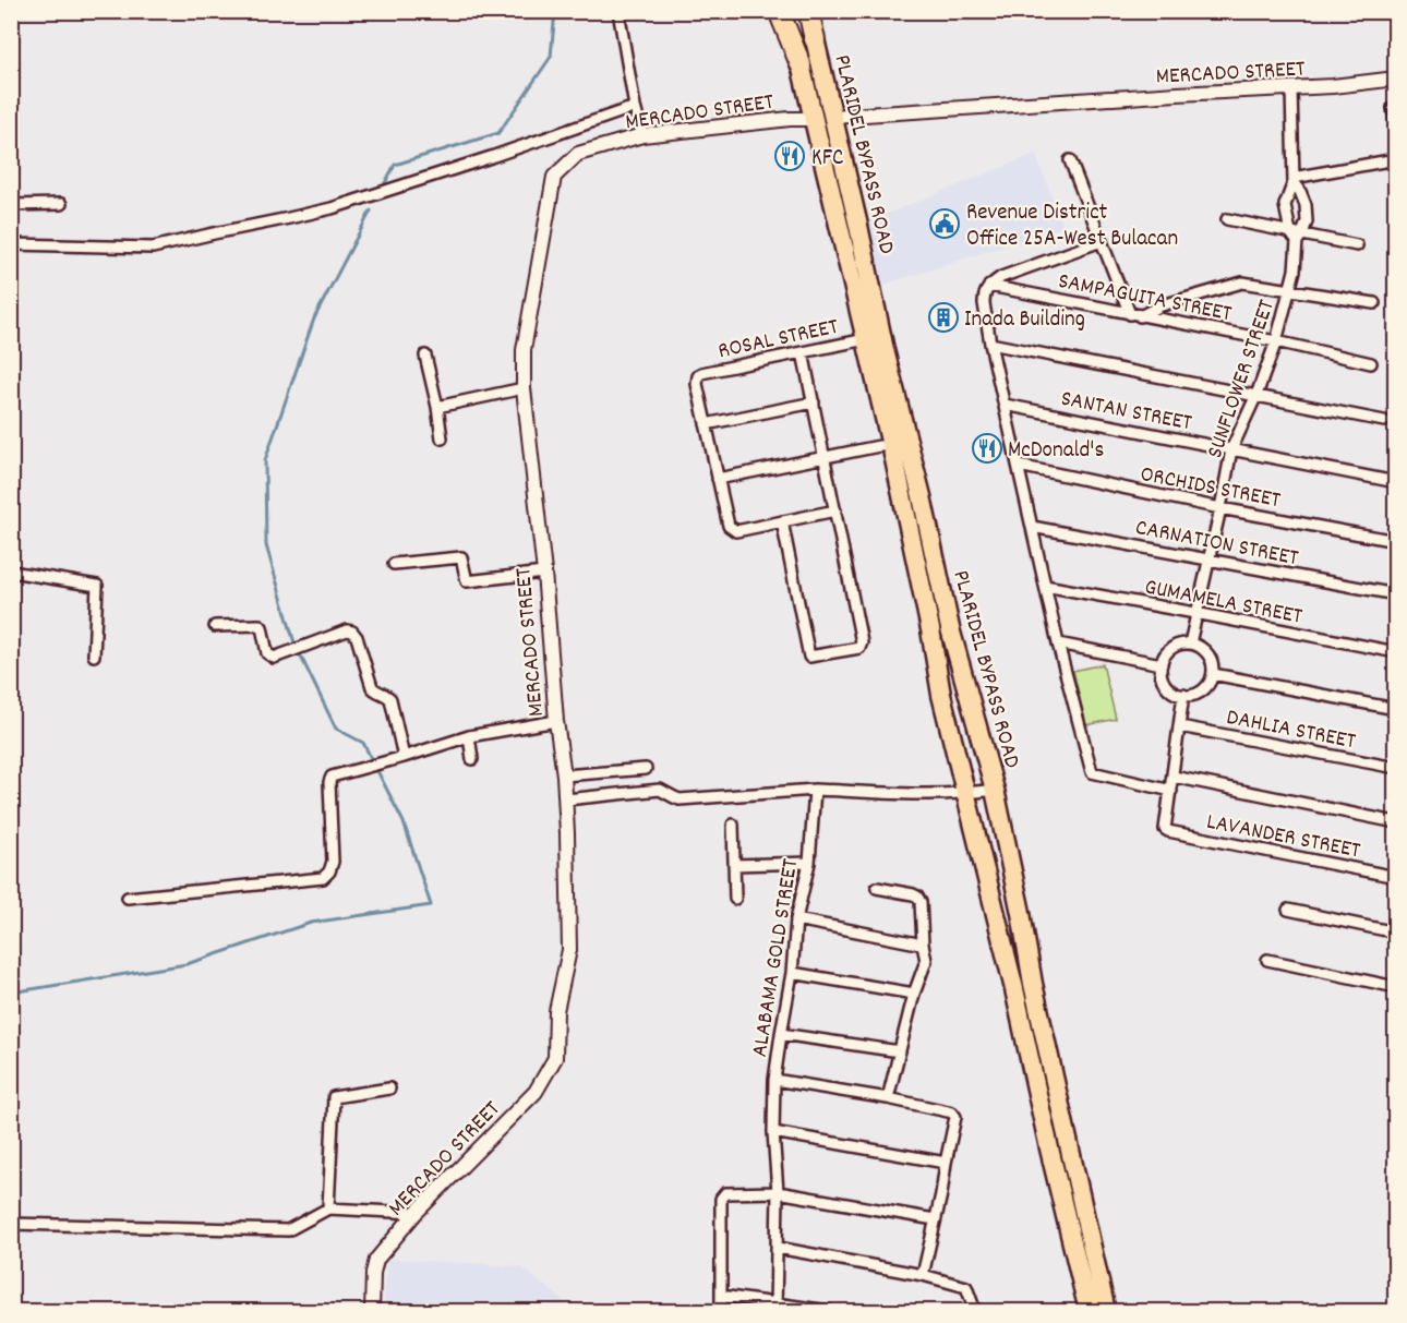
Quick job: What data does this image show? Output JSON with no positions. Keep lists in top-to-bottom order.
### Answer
{
  "streets": {
    "highway": ["PLARIDEL BYPASS ROAD"],
    "street": [
      "MERCADO STREET",
      "SAMPAGUITA STREET",
      "ROSAL STREET",
      "SUNFLOWER STREET",
      "SANTAN STREET",
      "ORCHIDS STREET",
      "CARNATION STREET",
      "GUMAMELA STREET",
      "DAHLIA STREET",
      "LAVANDER STREET",
      "ALABAMA GOLD STREET"
    ]
  },
  "crossings": [
    ["MERCADO STREET", "PLARIDEL BYPASS ROAD"],
    ["MERCADO STREET", "SUNFLOWER STREET"],
    ["PLARIDEL BYPASS ROAD", "ROSAL STREET"],
    ["SAMPAGUITA STREET", "SUNFLOWER STREET"],
    ["SUNFLOWER STREET", "SANTAN STREET"],
    ["SUNFLOWER STREET", "ORCHIDS STREET"],
    ["SUNFLOWER STREET", "CARNATION STREET"],
    ["SUNFLOWER STREET", "GUMAMELA STREET"]
  ],
  "places": {
    "restaurant": ["KFC", "McDonald's"],
    "public building": ["Revenue District Office 25A-West Bulacan"],
    "building": ["Inada Building"]
  }
}
